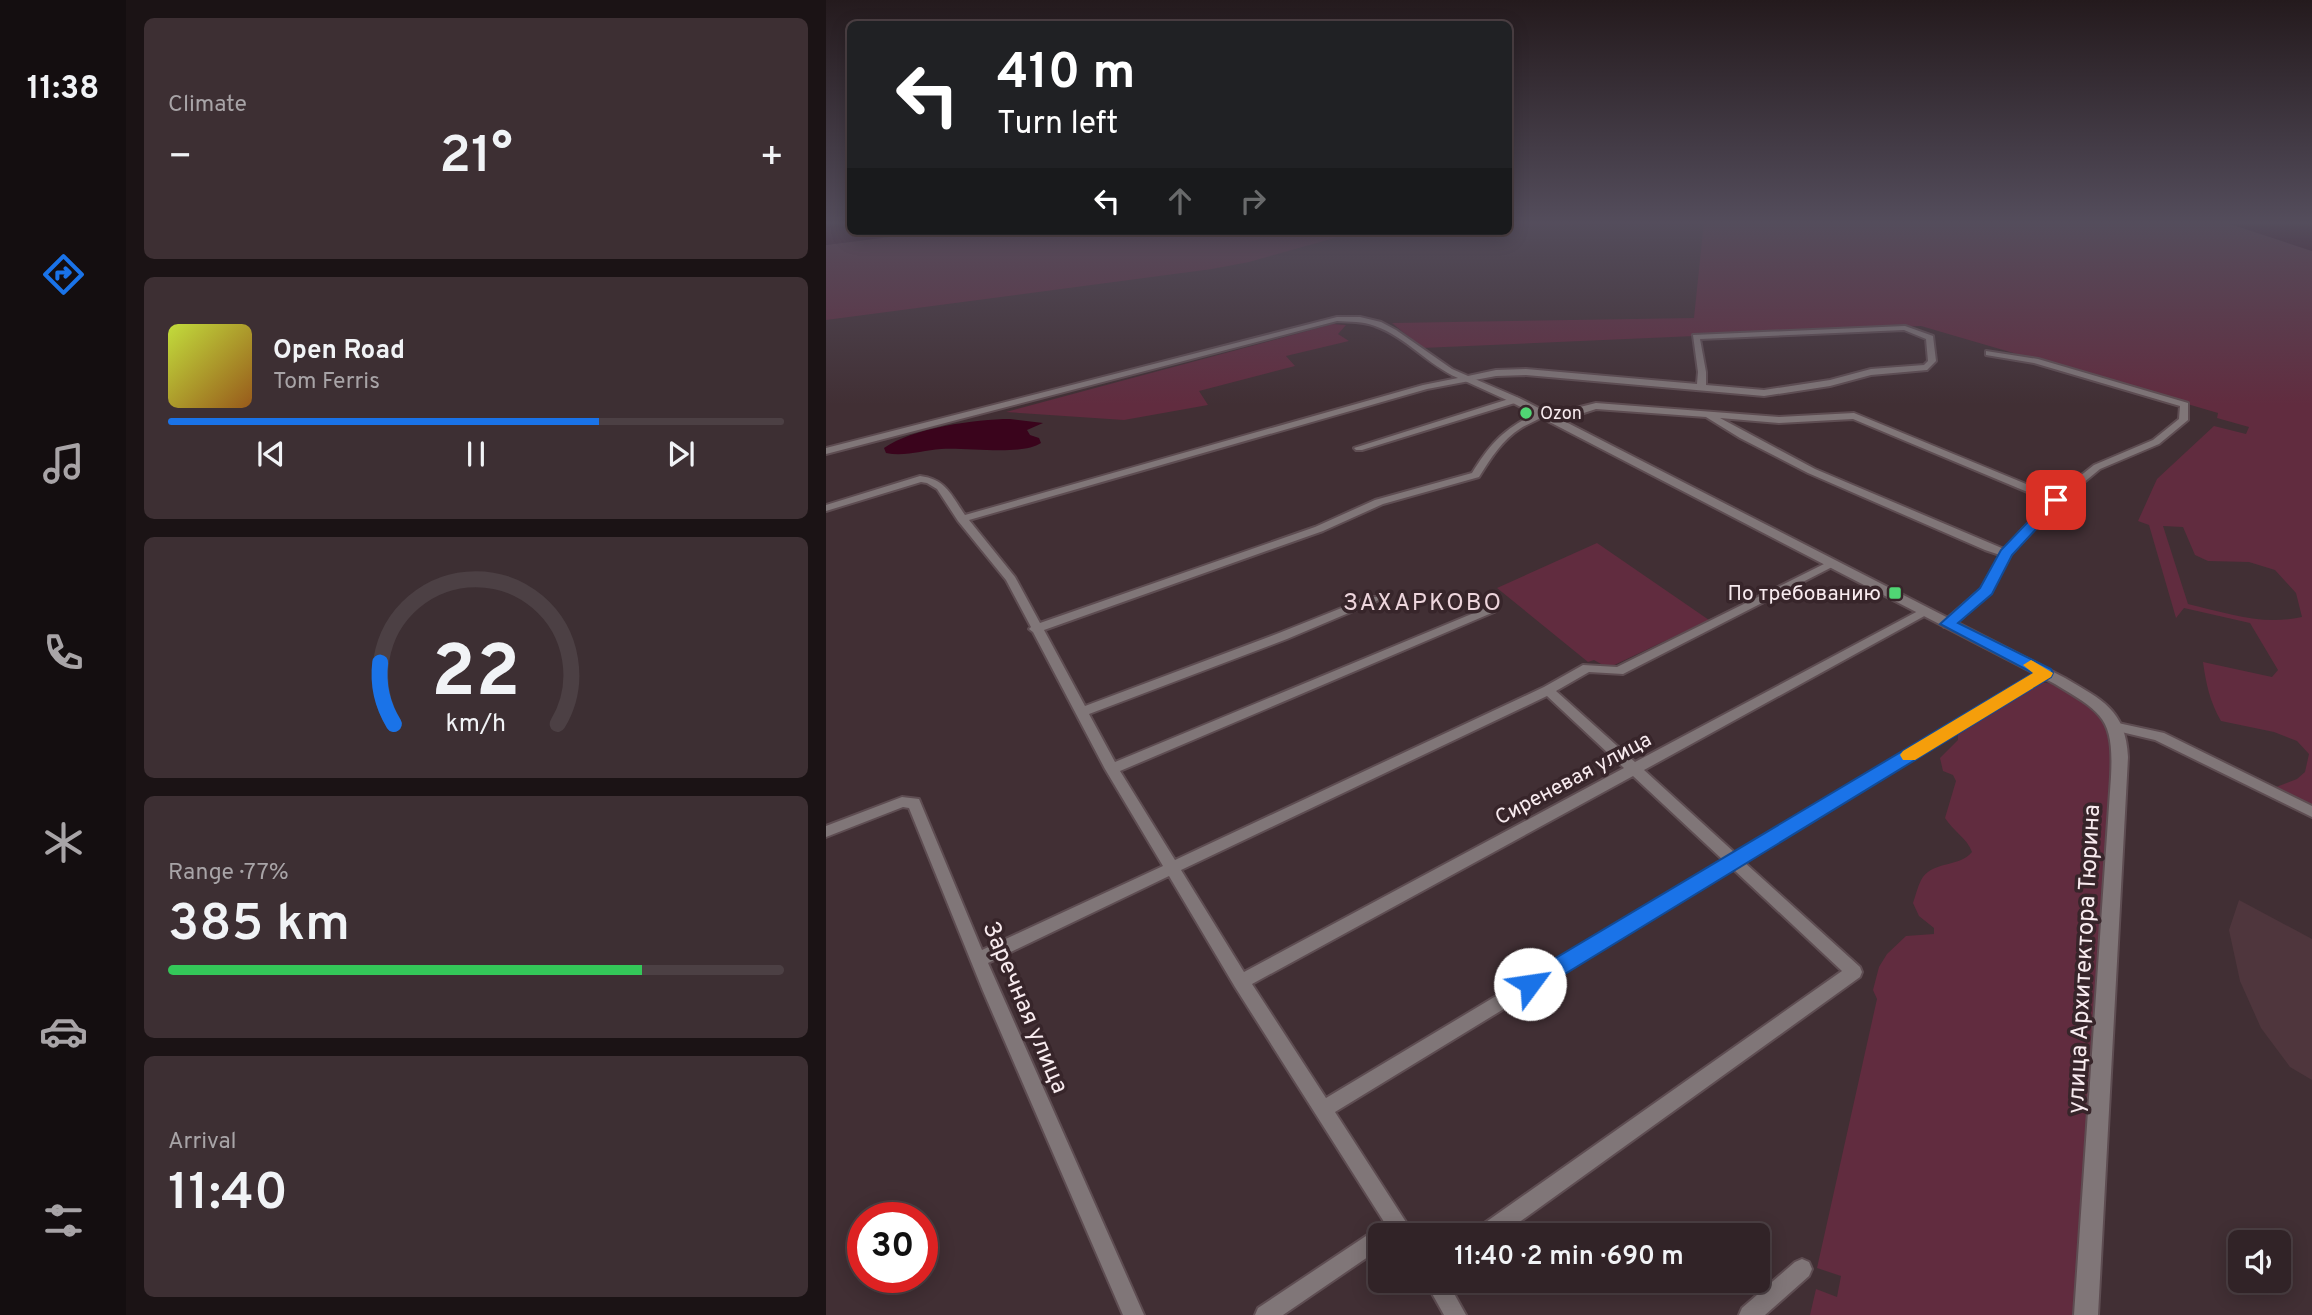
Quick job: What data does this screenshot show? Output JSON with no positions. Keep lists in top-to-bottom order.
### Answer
{
  "streets": {
    "street": ["Сиреневая улица", "улица Архитектора Тюрина", "Заречная улица"]
  },
  "districts": ["ЗАХАРКОВО"],
  "places": {
    "other": ["Ozon"],
    "transit": ["По требованию"]
  },
  "page": {
    "tabs": "11:38",
    "tile": [
      "Climate",
      ["Range · 77%", "385 km"],
      ["Arrival", "11:40"]
    ],
    "turn": ["410 m", "Turn left"],
    "heat": ["−", "21°", "+"],
    "song": ["Open Road", "Tom Ferris"],
    "limit": "30",
    "trip": "11:40 · 2 min · 690 m",
    "gauge": ["22", "km/h"]
  }
}
